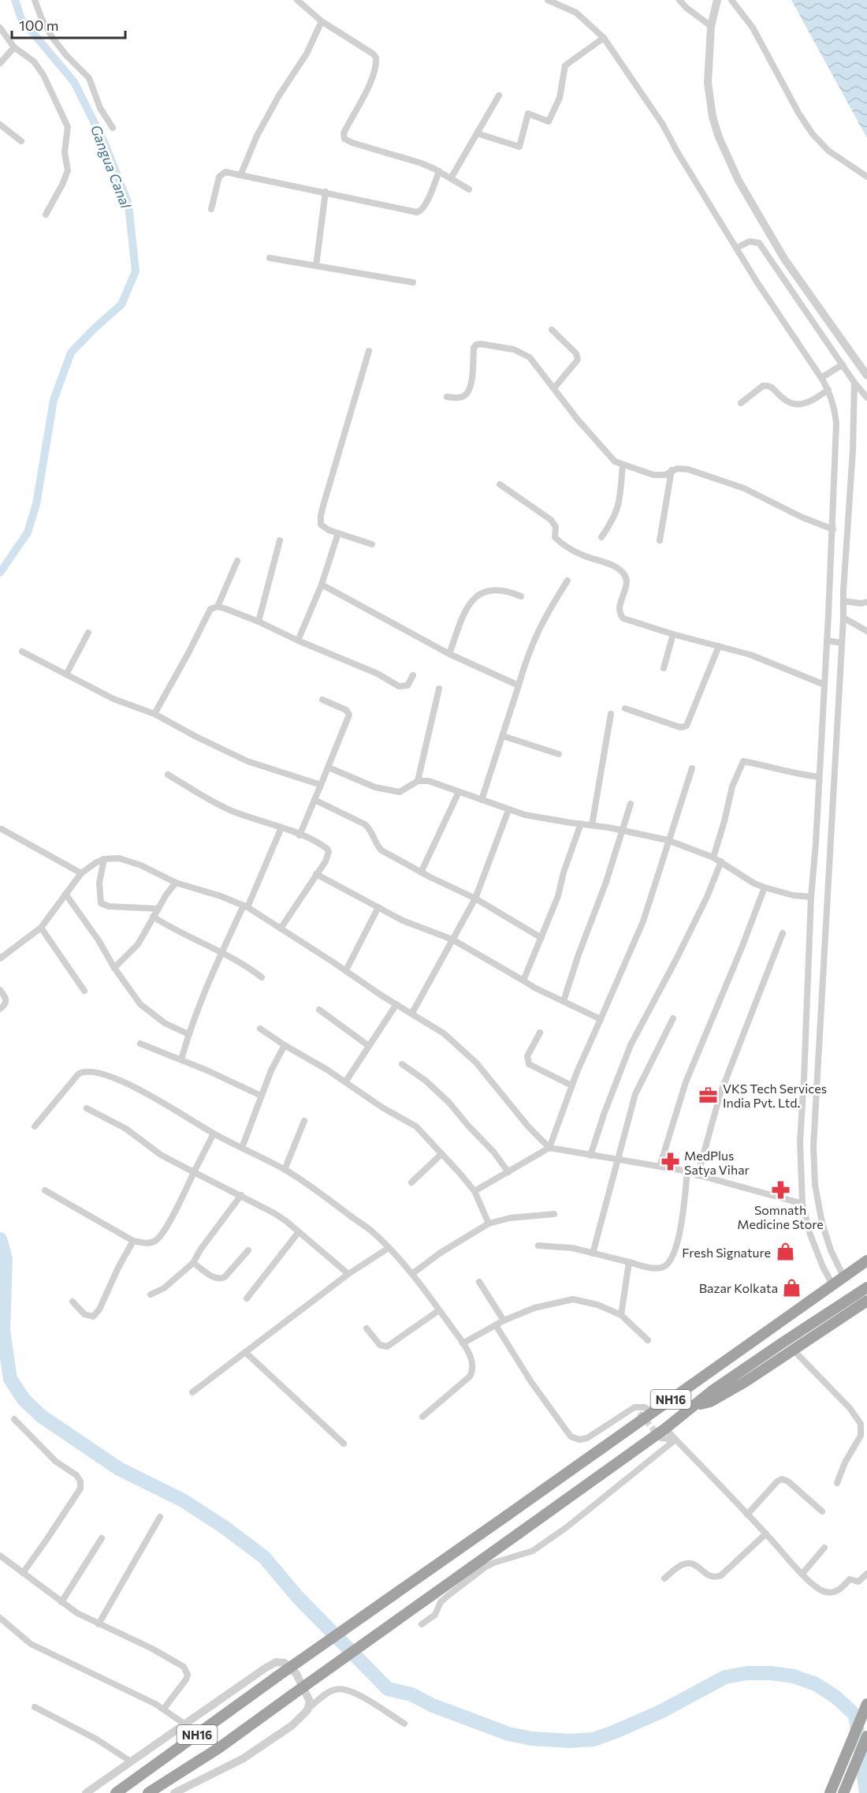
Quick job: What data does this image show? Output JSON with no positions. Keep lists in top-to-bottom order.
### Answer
{
  "streets": {
    "highway": ["NH16"]
  },
  "water": ["Gangua Canal"],
  "places": {
    "office": ["VKS Tech Services India Pvt. Ltd."],
    "pharmacy": ["MedPlus Satya Vihar", "Somnath Medicine Store"],
    "shop": ["Fresh Signature", "Bazar Kolkata"]
  },
  "scale_bar": "100 m"
}
